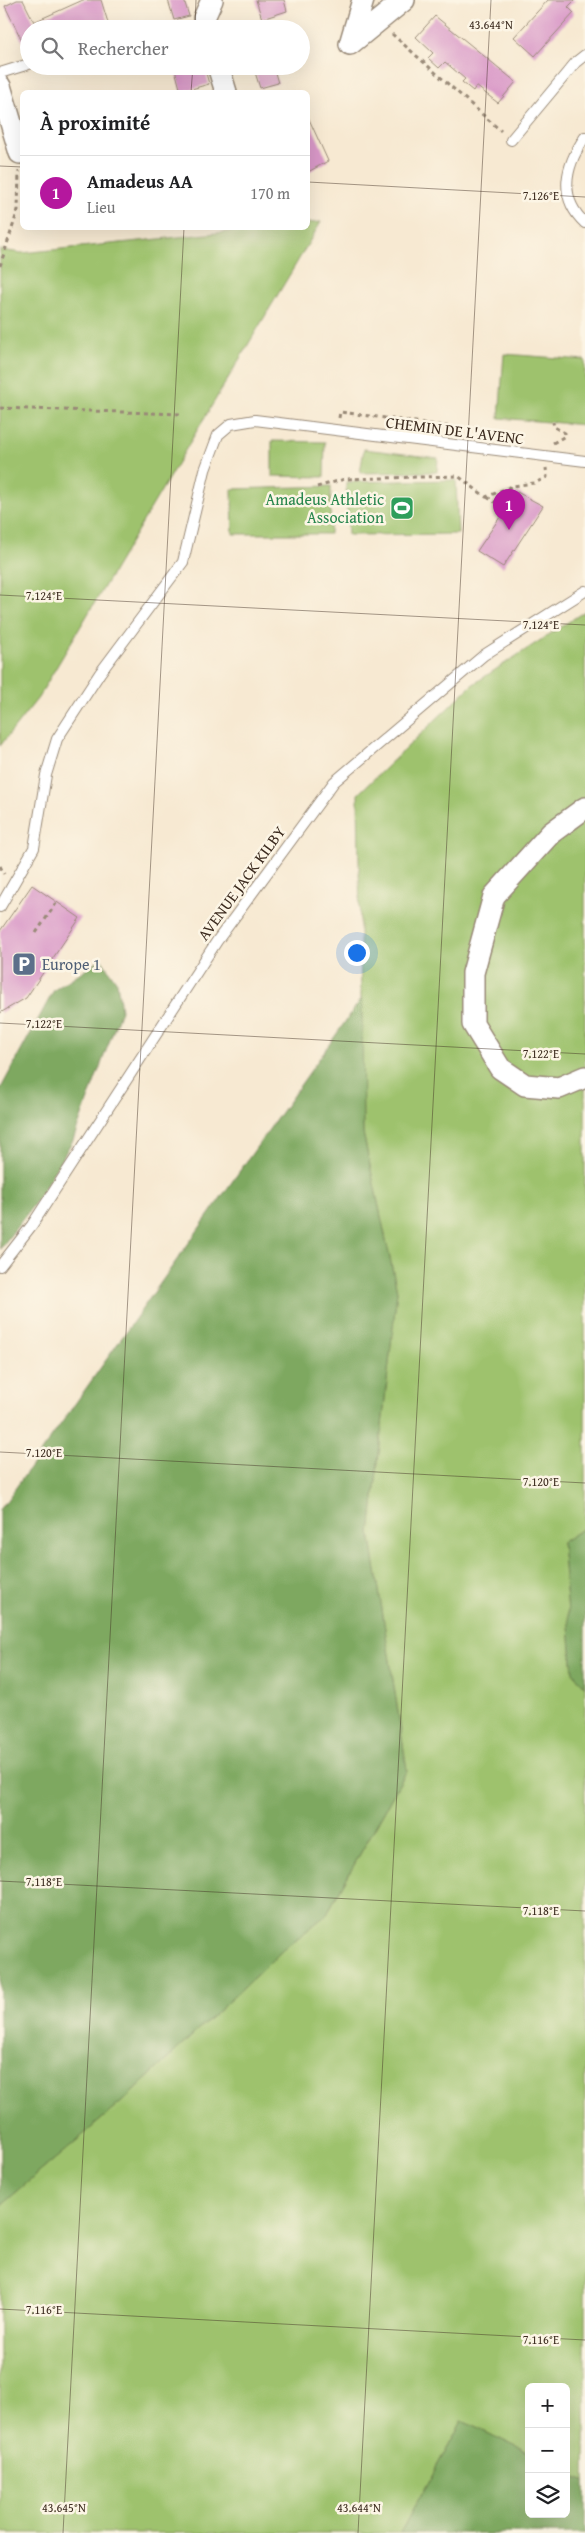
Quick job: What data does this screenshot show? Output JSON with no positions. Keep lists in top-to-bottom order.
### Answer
{
  "streets": {
    "lane": ["CHEMIN DE L'AVENC", "AVENUE JACK KILBY"]
  },
  "places": {
    "sports": ["Amadeus Athletic Association"],
    "parking": ["Europe 1"]
  },
  "page": {
    "search": "Rechercher",
    "heading": "À proximité",
    "list": [
      {
        "mark": "1",
        "name": "Amadeus AA",
        "note": "Lieu",
        "value": "170 m"
      }
    ],
    "pins": "1",
    "map_buttons": ["+", "−"]
  },
  "coordinates": [
    "43.644°N",
    "7.126°E",
    "7.124°E",
    "7.122°E",
    "7.120°E",
    "7.118°E",
    "7.116°E",
    "43.645°N"
  ]
}
